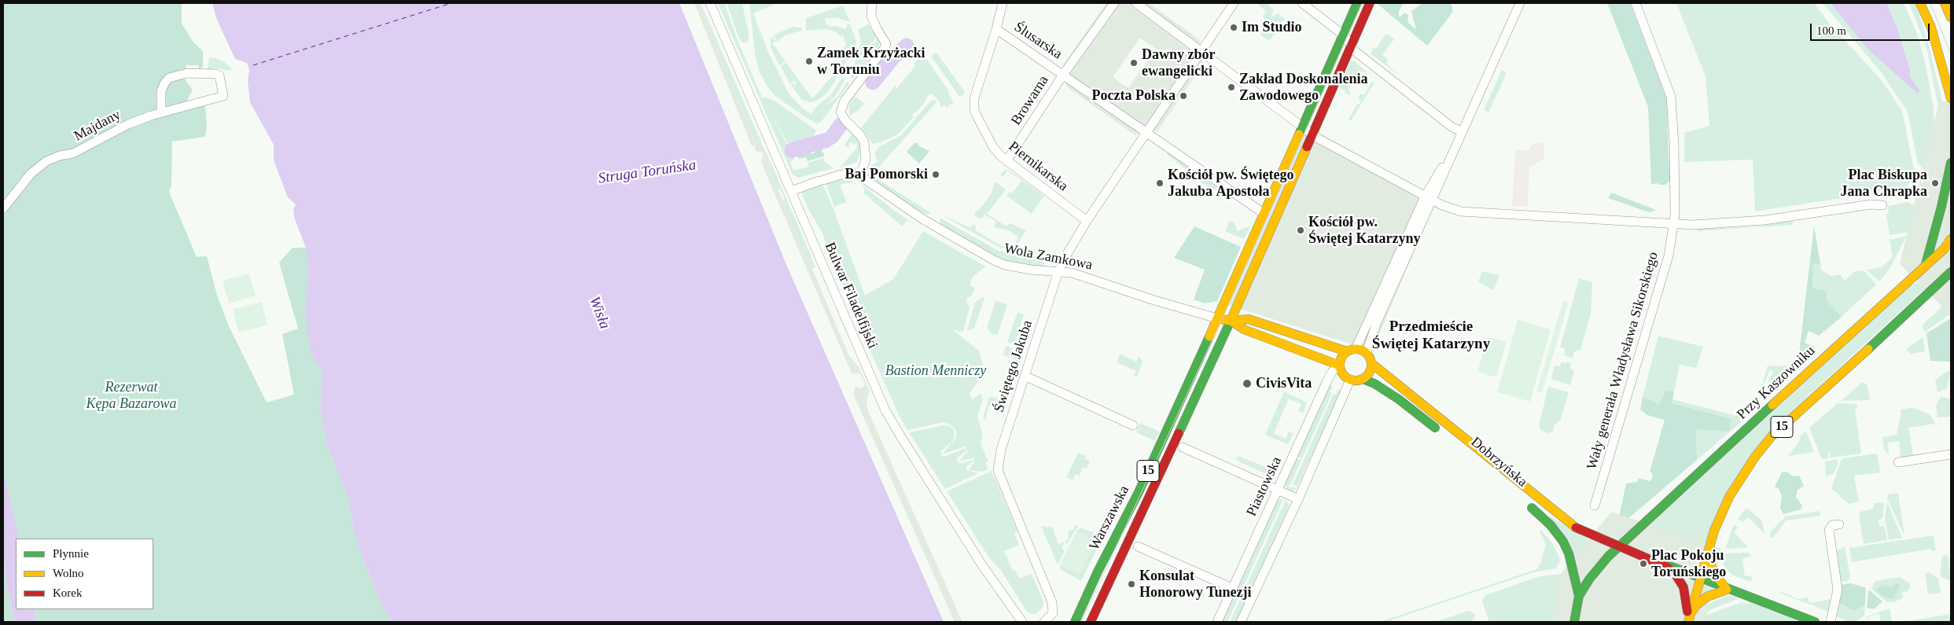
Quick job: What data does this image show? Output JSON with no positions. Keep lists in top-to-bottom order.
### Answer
{
  "streets": {
    "main road": [
      "Przy Kaszowniku",
      "15",
      "Dobrzyńska",
      "Warszawska"
    ],
    "street": [
      "Ślusarska",
      "Browarna",
      "Majdany",
      "Piernikarska",
      "Wola Zamkowa",
      "Bulwar Filadelfijski",
      "Wały generała Władysława Sikorskiego",
      "Świętego Jakuba",
      "Piastowska"
    ]
  },
  "crossings": [
    ["Ślusarska", "Browarna"],
    ["Ślusarska", "Piernikarska"],
    ["Ślusarska", "Świętego Jakuba"],
    ["Ślusarska", "Warszawska"],
    ["Browarna", "Piernikarska"],
    ["Piernikarska", "Świętego Jakuba"],
    ["Wola Zamkowa", "Świętego Jakuba"],
    ["Wola Zamkowa", "Warszawska"],
    ["Przy Kaszowniku", "Dobrzyńska"],
    ["Dobrzyńska", "Piastowska"]
  ],
  "districts": ["Przedmieście Świętej Katarzyny"],
  "water": ["Struga Toruńska", "Wisła"],
  "parks": ["Bastion Menniczy", "Rezerwat Kępa Bazarowa"],
  "places": [
    "Im Studio",
    "Zamek Krzyżacki w Toruniu",
    "Dawny zbór ewangelicki",
    "Zakład Doskonalenia Zawodowego",
    "Poczta Polska",
    "Baj Pomorski",
    "Kościół pw. Świętego Jakuba Apostoła",
    "Plac Biskupa Jana Chrapka",
    "Kościół pw. Świętej Katarzyny",
    "CivisVita",
    "Plac Pokoju Toruńskiego",
    "Konsulat Honorowy Tunezji"
  ],
  "legend": ["Płynnie", "Wolno", "Korek"],
  "scale_bar": "100 m"
}
